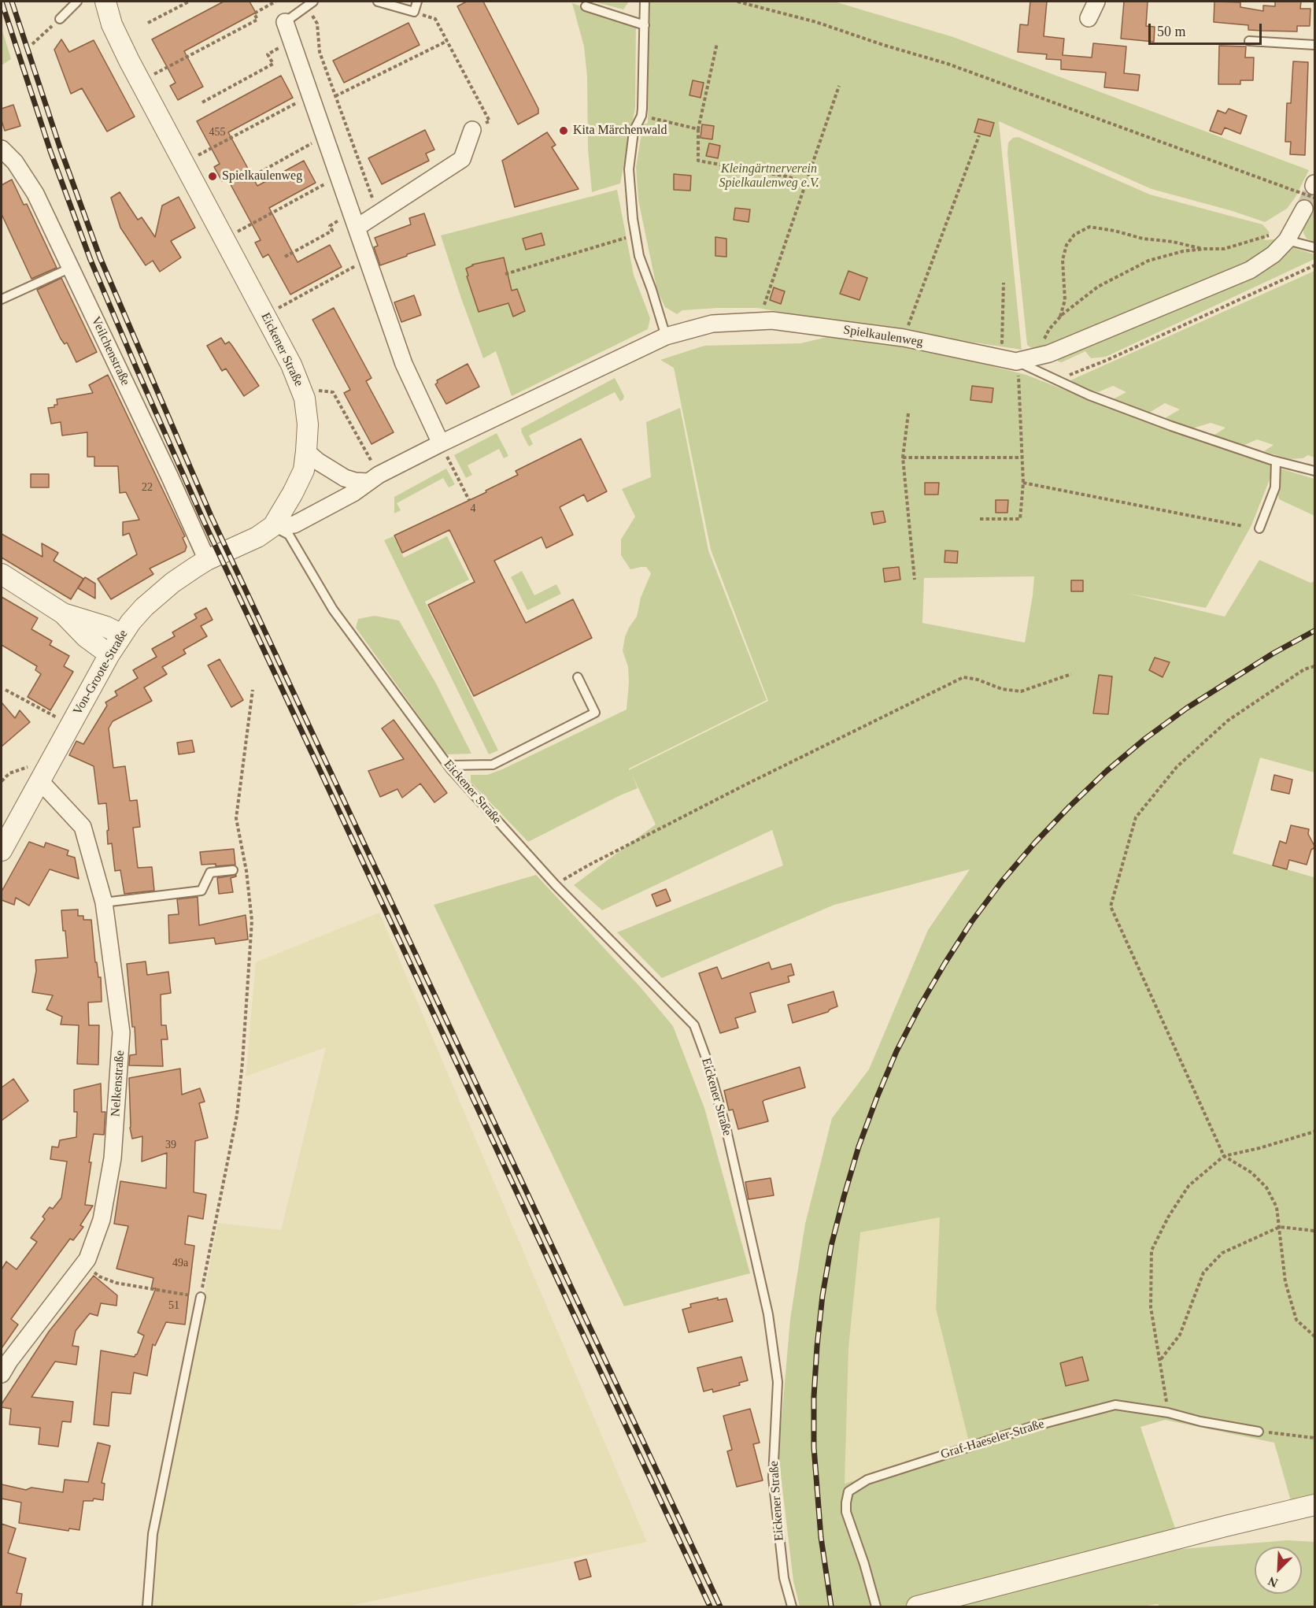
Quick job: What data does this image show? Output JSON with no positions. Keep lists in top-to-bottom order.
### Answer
{
  "streets": {
    "street": [
      "Spielkaulenweg",
      "Eickener Straße",
      "Veilchenstraße",
      "Von-Groote-Straße",
      "Nelkenstraße"
    ],
    "lane": ["Graf-Haeseler-Straße"]
  },
  "crossings": [
    ["Spielkaulenweg", "Eickener Straße"],
    ["Spielkaulenweg", "Von-Groote-Straße"],
    ["Eickener Straße", "Von-Groote-Straße"],
    ["Veilchenstraße", "Von-Groote-Straße"],
    ["Von-Groote-Straße", "Nelkenstraße"]
  ],
  "parks": ["Kleingärtnerverein Spielkaulenweg e.V."],
  "places": ["Kita Märchenwald", "Spielkaulenweg"],
  "house_numbers": [
    "455",
    "22",
    "4",
    "39",
    "49a",
    "51"
  ],
  "scale_bar": "50 m",
  "north": "bottom left"
}
